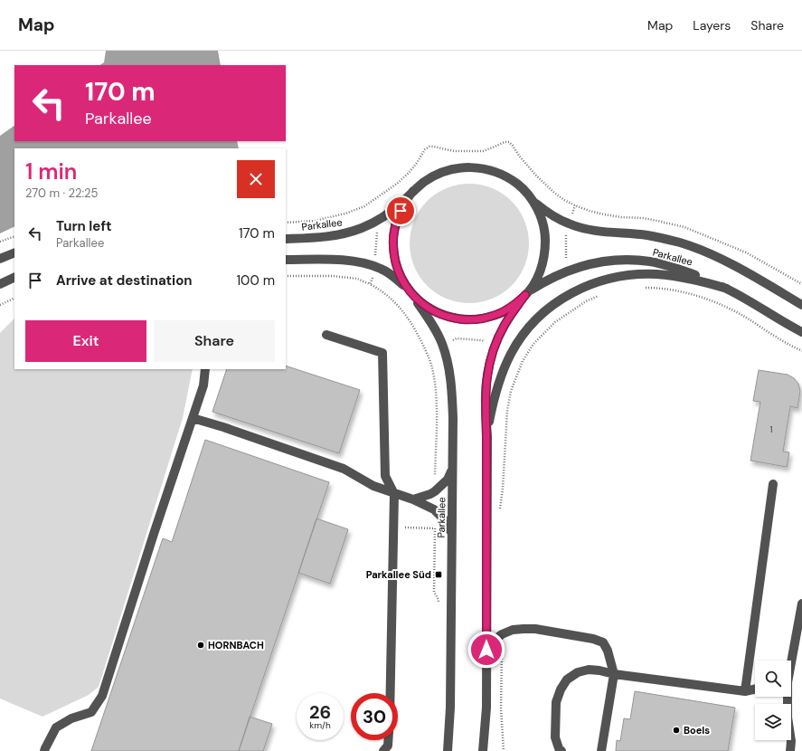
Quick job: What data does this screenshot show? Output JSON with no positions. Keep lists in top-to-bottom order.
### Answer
{
  "streets": {
    "street": ["Parkallee"]
  },
  "places": {
    "transit": ["Parkallee Süd"],
    "other": ["HORNBACH", "Boels"]
  },
  "house_numbers": ["1"],
  "page": {
    "header": "Map",
    "nav": ["Map", "Layers", "Share"],
    "turn": ["170 m", "Parkallee"],
    "heading": ["1 min", "270 m · 22:25"],
    "list": [
      {
        "name": "Turn left",
        "note": "Parkallee",
        "value": "170 m"
      },
      {
        "name": "Arrive at destination",
        "value": "100 m"
      }
    ],
    "buttons": ["Exit", "Share"],
    "speed": "26 km/h",
    "limit": "30"
  }
}
